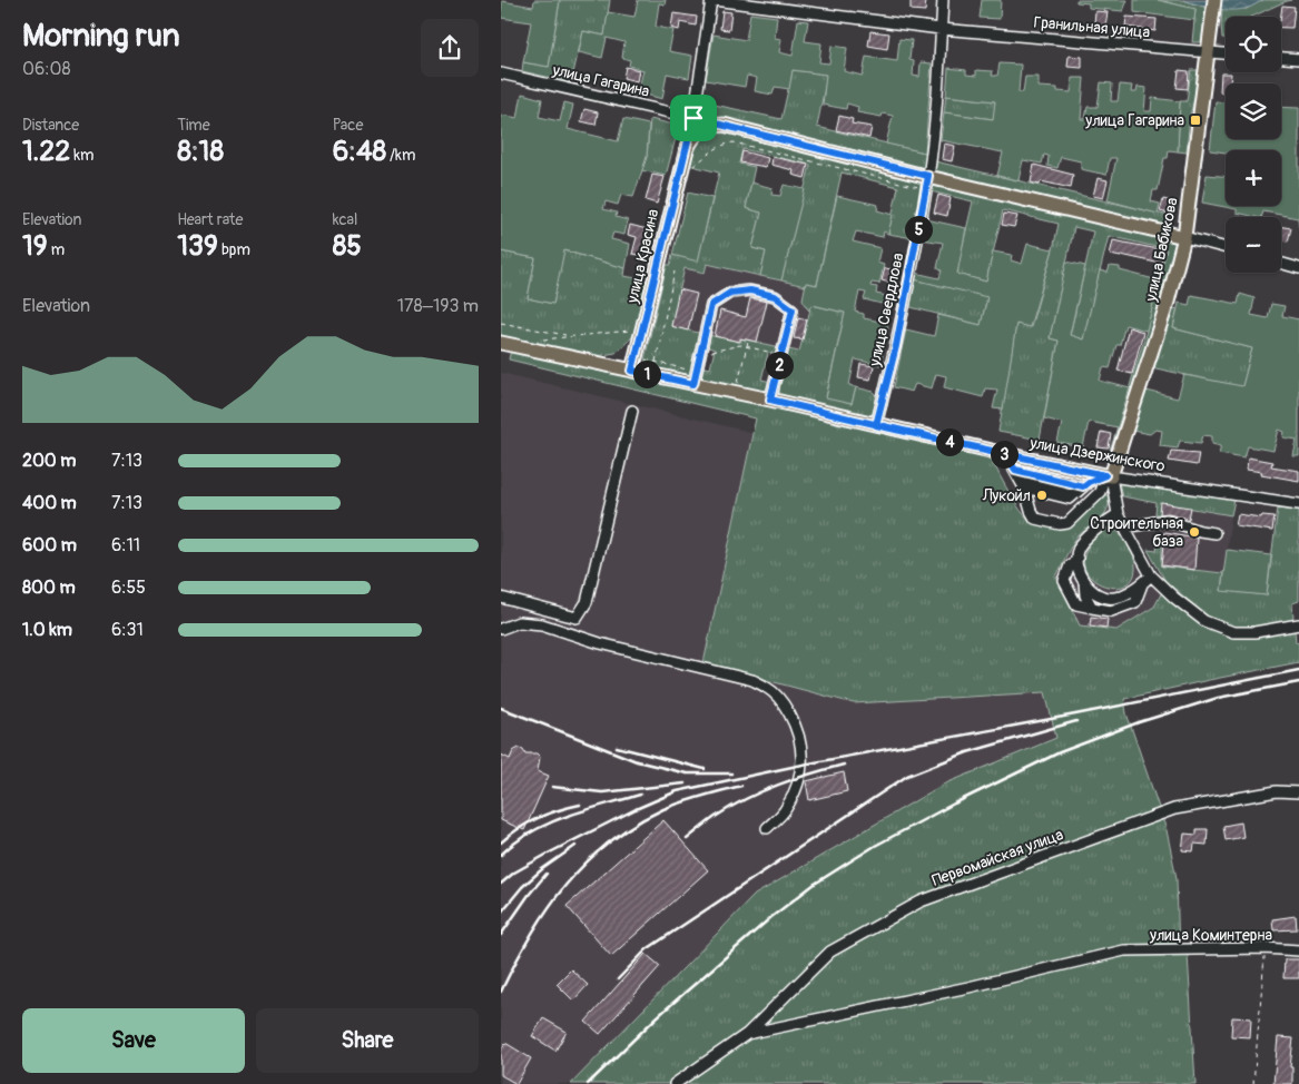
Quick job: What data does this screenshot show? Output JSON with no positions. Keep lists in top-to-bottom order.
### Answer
{
  "streets": {
    "main road": ["улица Бабикова", "улица Красина", "улица Дзержинского"],
    "street": [
      "Гранильная улица",
      "улица Гагарина",
      "улица Свердлова",
      "Первомайская улица",
      "улица Коминтерна"
    ]
  },
  "crossings": [
    ["Гранильная улица", "улица Бабикова"],
    ["Гранильная улица", "улица Свердлова"],
    ["улица Бабикова", "улица Дзержинского"],
    ["улица Красина", "улица Дзержинского"],
    ["улица Свердлова", "улица Дзержинского"],
    ["Первомайская улица", "улица Коминтерна"]
  ],
  "places": {
    "transit": ["улица Гагарина"],
    "other": ["Лукойл", "Строительная база"]
  },
  "page": {
    "heading": ["Morning run", "06:08"],
    "map_buttons": ["+", "−"],
    "stats": [
      ["Distance", "1.22 km"],
      ["Time", "8:18"],
      ["Pace", "6:48 /km"],
      ["Elevation", "19 m"],
      ["Heart rate", "139 bpm"],
      ["kcal", "85"]
    ],
    "pins": [
      "5",
      "2",
      "1",
      "4",
      "3"
    ],
    "chart": ["Elevation", "178–193 m"],
    "list": [
      {
        "name": "200 m",
        "note": "7:13"
      },
      {
        "name": "400 m",
        "note": "7:13"
      },
      {
        "name": "600 m",
        "note": "6:11"
      },
      {
        "name": "800 m",
        "note": "6:55"
      },
      {
        "name": "1.0 km",
        "note": "6:31"
      }
    ],
    "buttons": ["Save", "Share"]
  }
}
